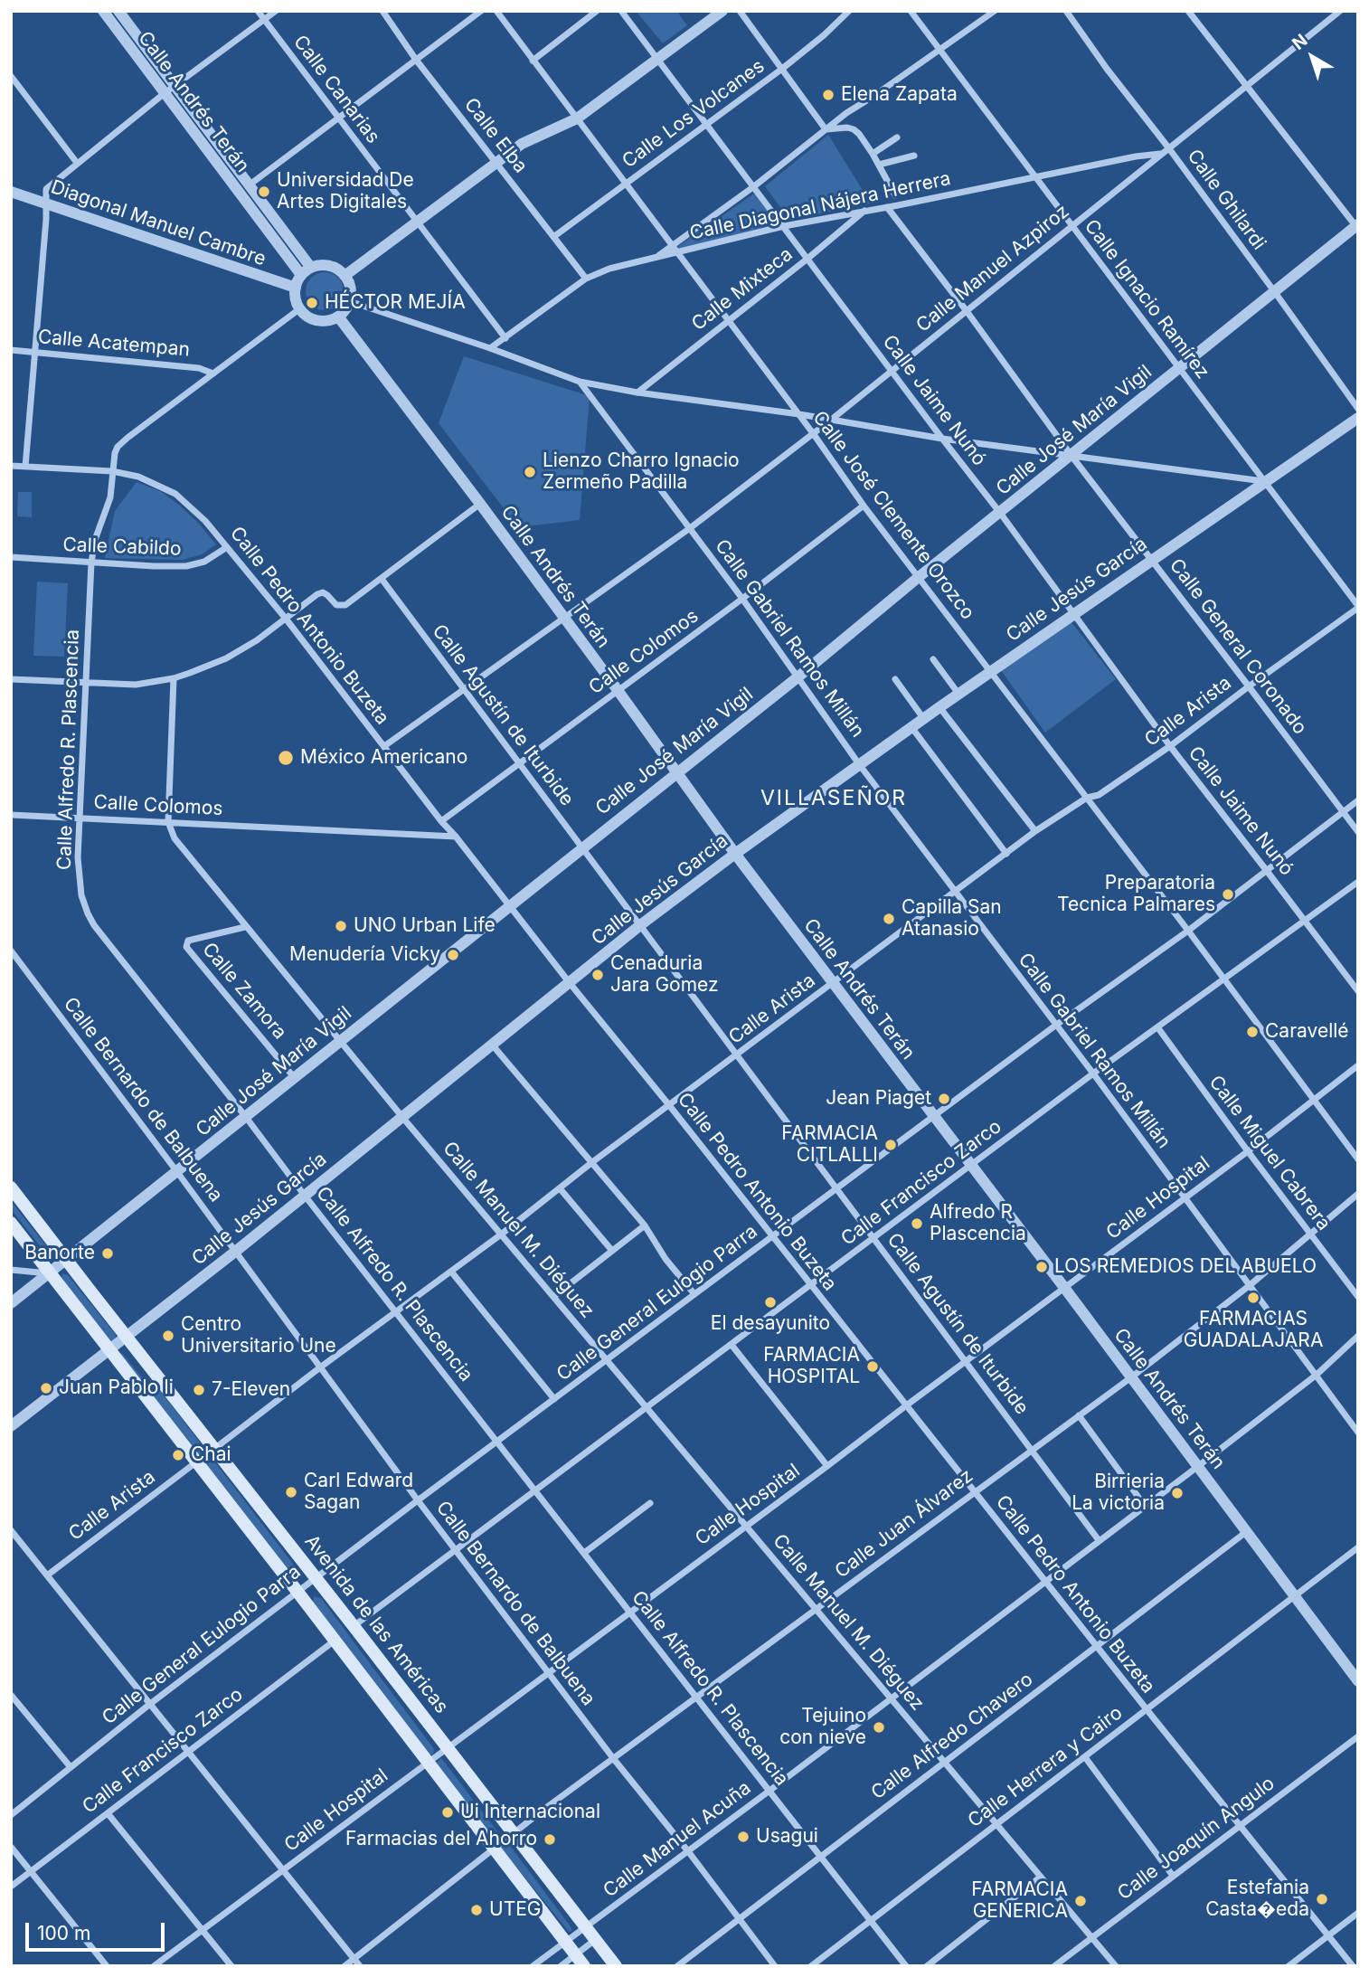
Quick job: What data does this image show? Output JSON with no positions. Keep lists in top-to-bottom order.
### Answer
{
  "streets": {
    "main road": ["Avenida de las Américas"],
    "street": [
      "Calle Canarias",
      "Calle Andrés Terán",
      "Calle Los Volcanes",
      "Calle Elba",
      "Calle Ghilardi",
      "Calle Diagonal Nájera Herrera",
      "Diagonal Manuel Cambre",
      "Calle Manuel Azpiroz",
      "Calle Mixteca",
      "Calle Ignacio Ramírez",
      "Calle Acatempan",
      "Calle Jaime Nunó",
      "Calle José María Vigil",
      "Calle José Clemente Orozco",
      "Calle Cabildo",
      "Calle Jesús García",
      "Calle Pedro Antonio Buzeta",
      "Calle Gabriel Ramos Millán",
      "Calle General Coronado",
      "Calle Colomos",
      "Calle Arista",
      "Calle Agustín de Iturbide",
      "Calle Alfredo R. Plascencia",
      "Calle Zamora",
      "Calle Bernardo de Balbuena",
      "Calle Miguel Cabrera",
      "Calle Francisco Zarco",
      "Calle Hospital",
      "Calle Manuel M. Diéguez",
      "Calle General Eulogio Parra",
      "Calle Juan Álvarez",
      "Calle Alfredo Chavero",
      "Calle Herrera y Cairo",
      "Calle Joaquín Angulo",
      "Calle Manuel Acuña"
    ]
  },
  "crossings": [
    ["Calle Canarias", "Calle Diagonal Nájera Herrera"],
    ["Calle Andrés Terán", "Diagonal Manuel Cambre"],
    ["Calle Andrés Terán", "Calle Manuel Azpiroz"],
    ["Calle Andrés Terán", "Calle José María Vigil"],
    ["Calle Andrés Terán", "Calle Jesús García"],
    ["Calle Andrés Terán", "Calle Colomos"],
    ["Calle Andrés Terán", "Calle Arista"],
    ["Calle Andrés Terán", "Calle Alfredo R. Plascencia"],
    ["Calle Andrés Terán", "Calle Francisco Zarco"],
    ["Calle Andrés Terán", "Calle Hospital"],
    ["Calle Andrés Terán", "Calle General Eulogio Parra"],
    ["Calle Andrés Terán", "Calle Juan Álvarez"],
    ["Calle Andrés Terán", "Calle Alfredo Chavero"],
    ["Calle Andrés Terán", "Calle Herrera y Cairo"],
    ["Calle Andrés Terán", "Calle Manuel Acuña"],
    ["Calle Los Volcanes", "Calle Elba"],
    ["Calle Los Volcanes", "Calle Jaime Nunó"],
    ["Calle Los Volcanes", "Calle José Clemente Orozco"],
    ["Calle Elba", "Calle Diagonal Nájera Herrera"],
    ["Calle Ghilardi", "Calle Manuel Azpiroz"],
    ["Calle Ghilardi", "Calle José María Vigil"],
    ["Calle Diagonal Nájera Herrera", "Calle Manuel Azpiroz"],
    ["Calle Diagonal Nájera Herrera", "Calle Mixteca"],
    ["Calle Diagonal Nájera Herrera", "Calle Ignacio Ramírez"],
    ["Calle Diagonal Nájera Herrera", "Calle Jaime Nunó"],
    ["Calle Diagonal Nájera Herrera", "Calle José Clemente Orozco"],
    ["Calle Diagonal Nájera Herrera", "Calle General Coronado"],
    ["Diagonal Manuel Cambre", "Calle Alfredo R. Plascencia"],
    ["Calle Manuel Azpiroz", "Calle Ignacio Ramírez"],
    ["Calle Manuel Azpiroz", "Calle Jaime Nunó"],
    ["Calle Manuel Azpiroz", "Calle José Clemente Orozco"],
    ["Calle Manuel Azpiroz", "Calle Pedro Antonio Buzeta"],
    ["Calle Manuel Azpiroz", "Calle Gabriel Ramos Millán"],
    ["Calle Manuel Azpiroz", "Calle General Coronado"],
    ["Calle Manuel Azpiroz", "Calle Agustín de Iturbide"],
    ["Calle Mixteca", "Calle Jaime Nunó"],
    ["Calle Mixteca", "Calle José Clemente Orozco"],
    ["Calle Ignacio Ramírez", "Calle José María Vigil"],
    ["Calle Ignacio Ramírez", "Calle Jesús García"],
    ["Calle Ignacio Ramírez", "Calle Arista"],
    ["Calle Acatempan", "Calle Alfredo R. Plascencia"],
    ["Calle Jaime Nunó", "Calle José María Vigil"],
    ["Calle Jaime Nunó", "Calle Jesús García"],
    ["Calle Jaime Nunó", "Calle Arista"],
    ["Calle Jaime Nunó", "Calle Francisco Zarco"],
    ["Calle Jaime Nunó", "Calle General Eulogio Parra"],
    ["Calle José María Vigil", "Calle José Clemente Orozco"],
    ["Calle José María Vigil", "Calle Pedro Antonio Buzeta"],
    ["Calle José María Vigil", "Calle Gabriel Ramos Millán"],
    ["Calle José María Vigil", "Calle General Coronado"],
    ["Calle José María Vigil", "Calle Agustín de Iturbide"],
    ["Calle José María Vigil", "Calle Alfredo R. Plascencia"],
    ["Calle José María Vigil", "Calle Zamora"],
    ["Calle José María Vigil", "Calle Bernardo de Balbuena"],
    ["Calle José María Vigil", "Calle Manuel M. Diéguez"],
    ["Calle José María Vigil", "Avenida de las Américas"],
    ["Calle José Clemente Orozco", "Calle Jesús García"],
    ["Calle José Clemente Orozco", "Calle Colomos"],
    ["Calle José Clemente Orozco", "Calle Arista"],
    ["Calle José Clemente Orozco", "Calle Francisco Zarco"],
    ["Calle José Clemente Orozco", "Calle Hospital"],
    ["Calle José Clemente Orozco", "Calle General Eulogio Parra"],
    ["Calle Cabildo", "Calle Pedro Antonio Buzeta"],
    ["Calle Cabildo", "Calle Alfredo R. Plascencia"],
    ["Calle Jesús García", "Calle Pedro Antonio Buzeta"],
    ["Calle Jesús García", "Calle Gabriel Ramos Millán"],
    ["Calle Jesús García", "Calle General Coronado"],
    ["Calle Jesús García", "Calle Agustín de Iturbide"],
    ["Calle Jesús García", "Calle Alfredo R. Plascencia"],
    ["Calle Jesús García", "Calle Bernardo de Balbuena"],
    ["Calle Jesús García", "Calle Manuel M. Diéguez"],
    ["Calle Jesús García", "Avenida de las Américas"],
    ["Calle Pedro Antonio Buzeta", "Calle Colomos"],
    ["Calle Pedro Antonio Buzeta", "Calle Arista"],
    ["Calle Pedro Antonio Buzeta", "Calle Alfredo R. Plascencia"],
    ["Calle Pedro Antonio Buzeta", "Calle Francisco Zarco"],
    ["Calle Pedro Antonio Buzeta", "Calle Hospital"],
    ["Calle Pedro Antonio Buzeta", "Calle General Eulogio Parra"],
    ["Calle Pedro Antonio Buzeta", "Calle Juan Álvarez"],
    ["Calle Pedro Antonio Buzeta", "Calle Alfredo Chavero"],
    ["Calle Pedro Antonio Buzeta", "Calle Herrera y Cairo"],
    ["Calle Pedro Antonio Buzeta", "Calle Joaquín Angulo"],
    ["Calle Pedro Antonio Buzeta", "Calle Manuel Acuña"],
    ["Calle Gabriel Ramos Millán", "Calle Colomos"],
    ["Calle Gabriel Ramos Millán", "Calle Arista"],
    ["Calle Gabriel Ramos Millán", "Calle Francisco Zarco"],
    ["Calle Gabriel Ramos Millán", "Calle Hospital"],
    ["Calle Gabriel Ramos Millán", "Calle General Eulogio Parra"],
    ["Calle Gabriel Ramos Millán", "Calle Juan Álvarez"],
    ["Calle Gabriel Ramos Millán", "Calle Manuel Acuña"],
    ["Calle General Coronado", "Calle Arista"],
    ["Calle General Coronado", "Calle General Eulogio Parra"],
    ["Calle Colomos", "Calle Agustín de Iturbide"],
    ["Calle Colomos", "Calle Alfredo R. Plascencia"],
    ["Calle Colomos", "Calle Manuel M. Diéguez"],
    ["Calle Arista", "Calle Agustín de Iturbide"],
    ["Calle Arista", "Calle Alfredo R. Plascencia"],
    ["Calle Arista", "Calle Bernardo de Balbuena"],
    ["Calle Arista", "Calle Manuel M. Diéguez"],
    ["Calle Arista", "Avenida de las Américas"],
    ["Calle Agustín de Iturbide", "Calle Francisco Zarco"],
    ["Calle Agustín de Iturbide", "Calle Hospital"],
    ["Calle Agustín de Iturbide", "Calle General Eulogio Parra"],
    ["Calle Agustín de Iturbide", "Calle Juan Álvarez"],
    ["Calle Agustín de Iturbide", "Calle Manuel Acuña"],
    ["Calle Alfredo R. Plascencia", "Calle Francisco Zarco"],
    ["Calle Alfredo R. Plascencia", "Calle Hospital"],
    ["Calle Alfredo R. Plascencia", "Calle General Eulogio Parra"],
    ["Calle Alfredo R. Plascencia", "Calle Juan Álvarez"],
    ["Calle Alfredo R. Plascencia", "Calle Alfredo Chavero"],
    ["Calle Alfredo R. Plascencia", "Calle Herrera y Cairo"],
    ["Calle Alfredo R. Plascencia", "Calle Manuel Acuña"],
    ["Calle Zamora", "Calle Manuel M. Diéguez"],
    ["Calle Bernardo de Balbuena", "Calle Francisco Zarco"],
    ["Calle Bernardo de Balbuena", "Calle Hospital"],
    ["Calle Bernardo de Balbuena", "Calle General Eulogio Parra"],
    ["Calle Bernardo de Balbuena", "Calle Juan Álvarez"],
    ["Calle Bernardo de Balbuena", "Calle Alfredo Chavero"],
    ["Calle Bernardo de Balbuena", "Calle Manuel Acuña"],
    ["Calle Miguel Cabrera", "Calle Francisco Zarco"],
    ["Calle Miguel Cabrera", "Calle Hospital"],
    ["Calle Miguel Cabrera", "Calle Juan Álvarez"],
    ["Calle Francisco Zarco", "Calle Manuel M. Diéguez"],
    ["Calle Francisco Zarco", "Avenida de las Américas"],
    ["Calle Hospital", "Calle Manuel M. Diéguez"],
    ["Calle Hospital", "Avenida de las Américas"],
    ["Calle Manuel M. Diéguez", "Calle General Eulogio Parra"],
    ["Calle Manuel M. Diéguez", "Calle Juan Álvarez"],
    ["Calle Manuel M. Diéguez", "Calle Alfredo Chavero"],
    ["Calle Manuel M. Diéguez", "Calle Herrera y Cairo"],
    ["Calle Manuel M. Diéguez", "Calle Joaquín Angulo"],
    ["Calle Manuel M. Diéguez", "Calle Manuel Acuña"],
    ["Calle General Eulogio Parra", "Avenida de las Américas"],
    ["Calle Juan Álvarez", "Avenida de las Américas"],
    ["Avenida de las Américas", "Calle Manuel Acuña"]
  ],
  "districts": ["VILLASEÑOR"],
  "places": [
    "Elena Zapata",
    "Universidad De Artes Digitales",
    "HÉCTOR MEJÍA",
    "Lienzo Charro Ignacio Zermeño Padilla",
    "México Americano",
    "Preparatoria Tecnica Palmares",
    "Capilla San Atanasio",
    "UNO Urban Life",
    "Menudería Vicky",
    "Cenaduria Jara Gomez",
    "Caravellé",
    "Jean Piaget",
    "FARMACIA CITLALLI",
    "Alfredo R Plascencia",
    "Banorte",
    "LOS REMEDIOS DEL ABUELO",
    "FARMACIAS GUADALAJARA",
    "El desayunito",
    "Centro Universitario Une",
    "FARMACIA HOSPITAL",
    "Juan Pablo Ii",
    "7-Eleven",
    "Chai",
    "Carl Edward Sagan",
    "Birrieria La victoria",
    "Tejuino con nieve",
    "Ui Internacional",
    "Usagui",
    "Farmacias del Ahorro",
    "Estefania Casta�eda",
    "FARMACIA GENERICA",
    "UTEG"
  ],
  "scale_bar": "100 m",
  "north": "top left"
}
